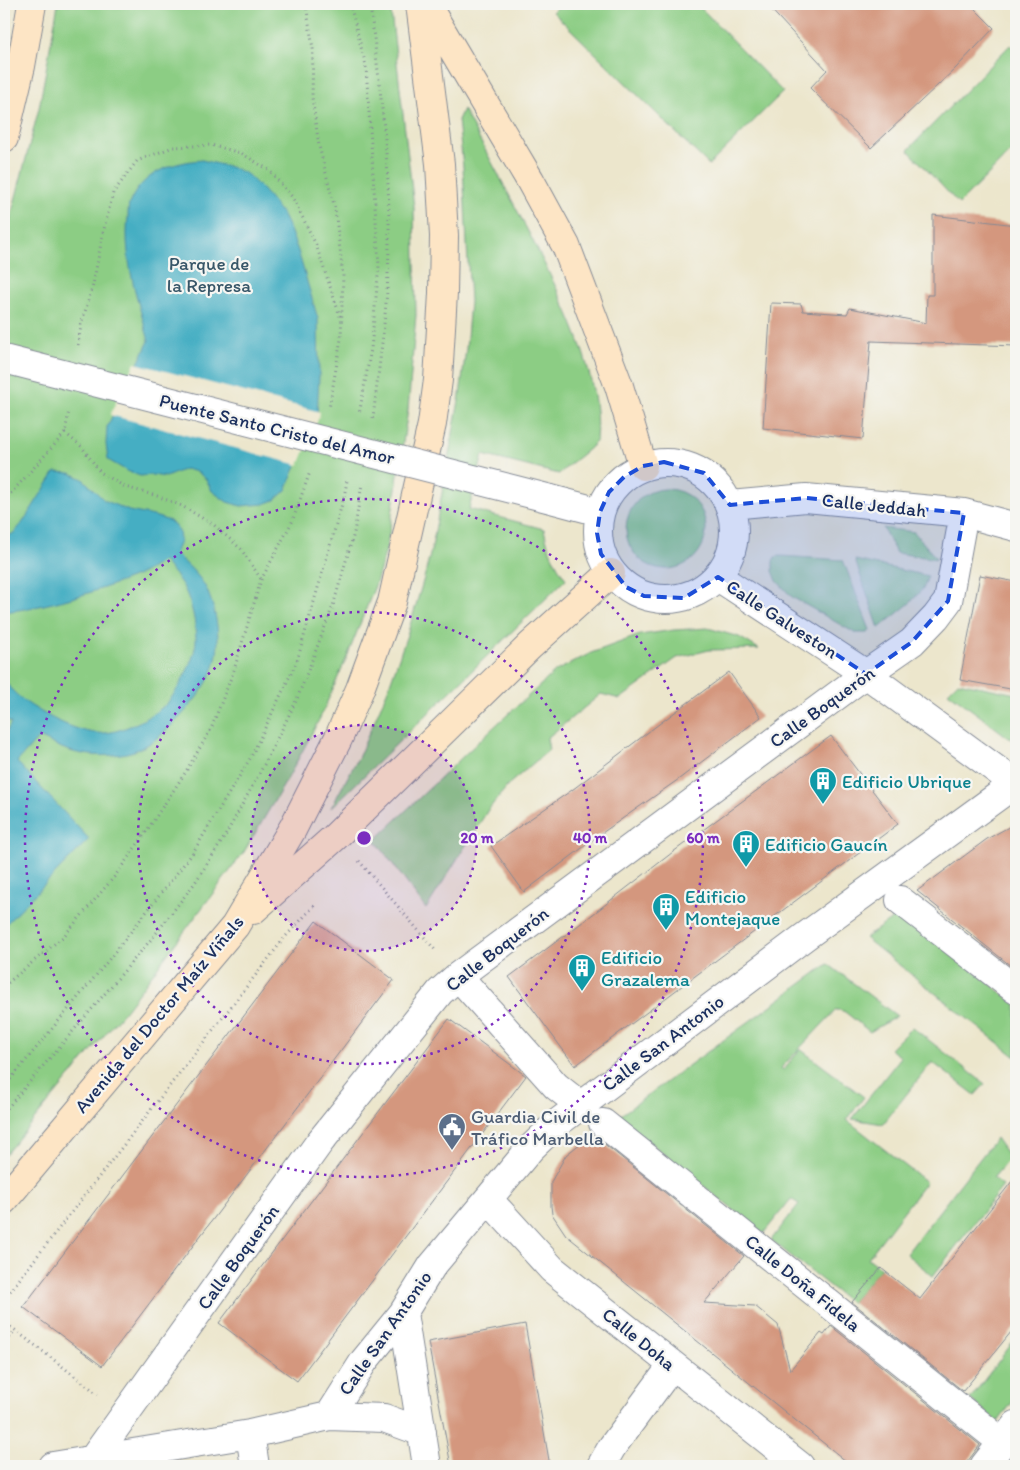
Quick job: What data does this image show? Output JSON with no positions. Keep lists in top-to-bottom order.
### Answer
{
  "streets": {
    "street": [
      "Puente Santo Cristo del Amor",
      "Calle Jeddah",
      "Calle Galveston",
      "Calle Boquerón",
      "Avenida del Doctor Maíz Viñals",
      "Calle San Antonio",
      "Calle Doña Fidela",
      "Calle Doha"
    ]
  },
  "crossings": [
    ["Puente Santo Cristo del Amor", "Calle Jeddah"],
    ["Puente Santo Cristo del Amor", "Calle Galveston"],
    ["Calle Jeddah", "Calle Galveston"],
    ["Calle Jeddah", "Calle Boquerón"],
    ["Calle Galveston", "Calle Boquerón"],
    ["Calle Galveston", "Calle San Antonio"],
    ["Calle Boquerón", "Calle San Antonio"],
    ["Calle San Antonio", "Calle Doha"]
  ],
  "parks": ["Parque de la Represa"],
  "places": {
    "building": [
      "Edificio Ubrique",
      "Edificio Gaucín",
      "Edificio Montejaque",
      "Edificio Grazalema"
    ],
    "public building": ["Guardia Civil de Tráfico Marbella"]
  },
  "rings": ["20 m", "40 m", "60 m"]
}
